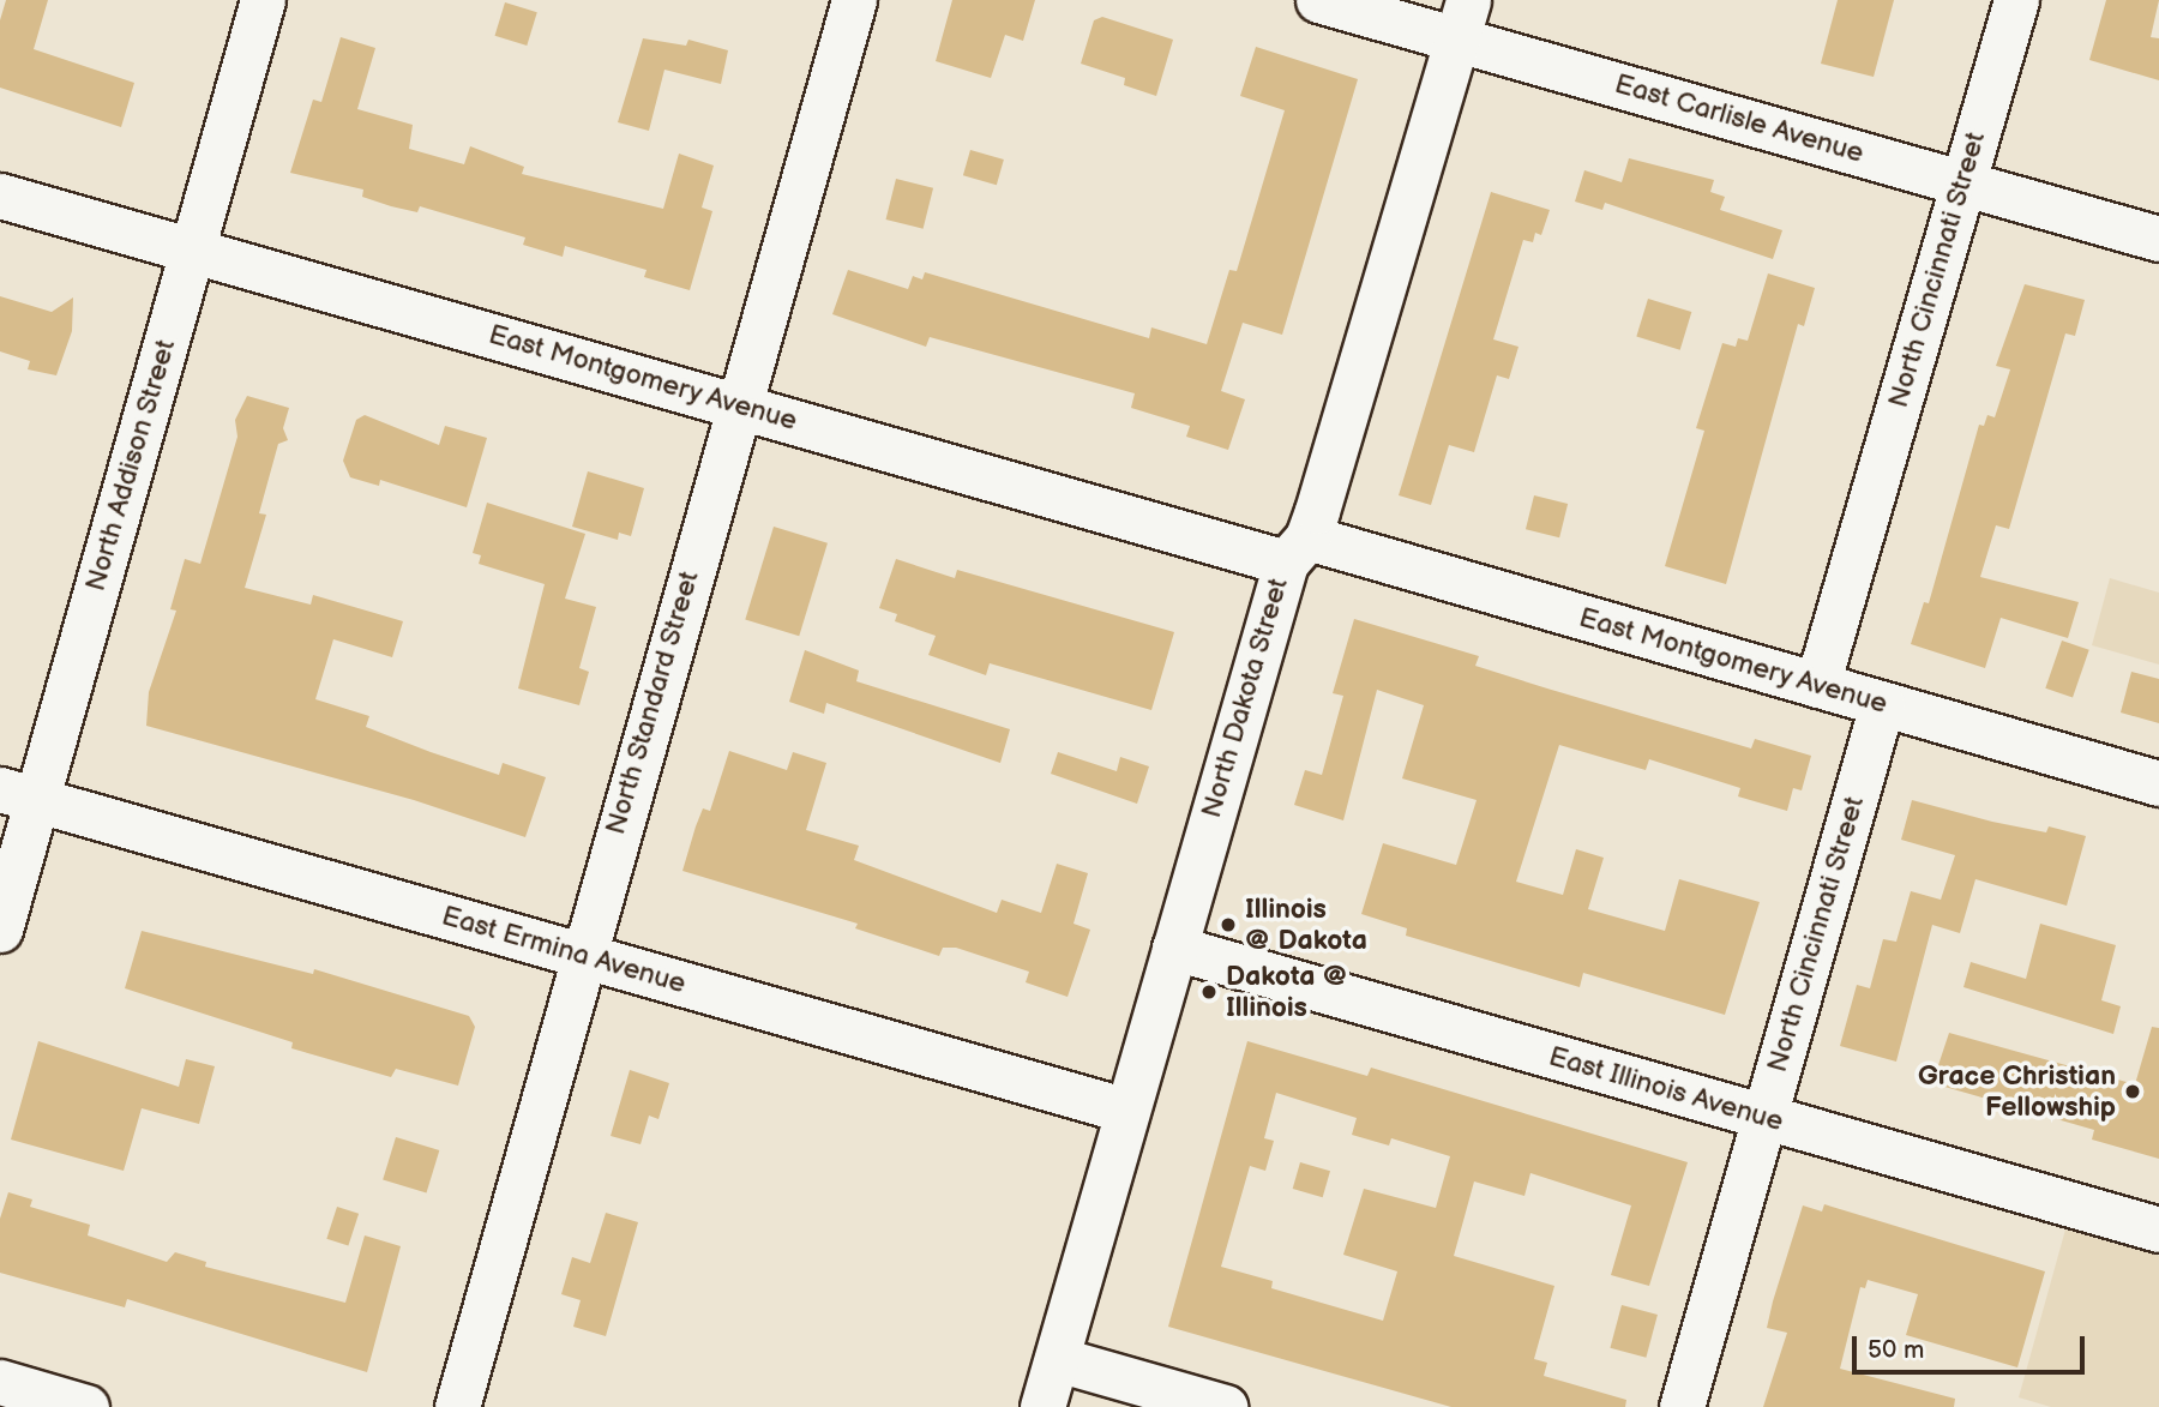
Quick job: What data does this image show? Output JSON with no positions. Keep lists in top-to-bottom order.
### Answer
{
  "streets": {
    "street": [
      "East Carlisle Avenue",
      "North Cincinnati Street",
      "East Montgomery Avenue",
      "North Addison Street",
      "North Dakota Street",
      "North Standard Street",
      "East Ermina Avenue",
      "East Illinois Avenue"
    ]
  },
  "crossings": [
    ["East Carlisle Avenue", "North Cincinnati Street"],
    ["East Carlisle Avenue", "North Dakota Street"],
    ["North Cincinnati Street", "East Montgomery Avenue"],
    ["North Cincinnati Street", "East Illinois Avenue"],
    ["East Montgomery Avenue", "North Addison Street"],
    ["East Montgomery Avenue", "North Dakota Street"],
    ["East Montgomery Avenue", "North Standard Street"],
    ["North Addison Street", "East Ermina Avenue"],
    ["North Dakota Street", "East Ermina Avenue"],
    ["North Dakota Street", "East Illinois Avenue"],
    ["North Standard Street", "East Ermina Avenue"]
  ],
  "places": ["Illinois @ Dakota", "Dakota @ Illinois", "Grace Christian Fellowship"],
  "scale_bar": "50 m"
}
